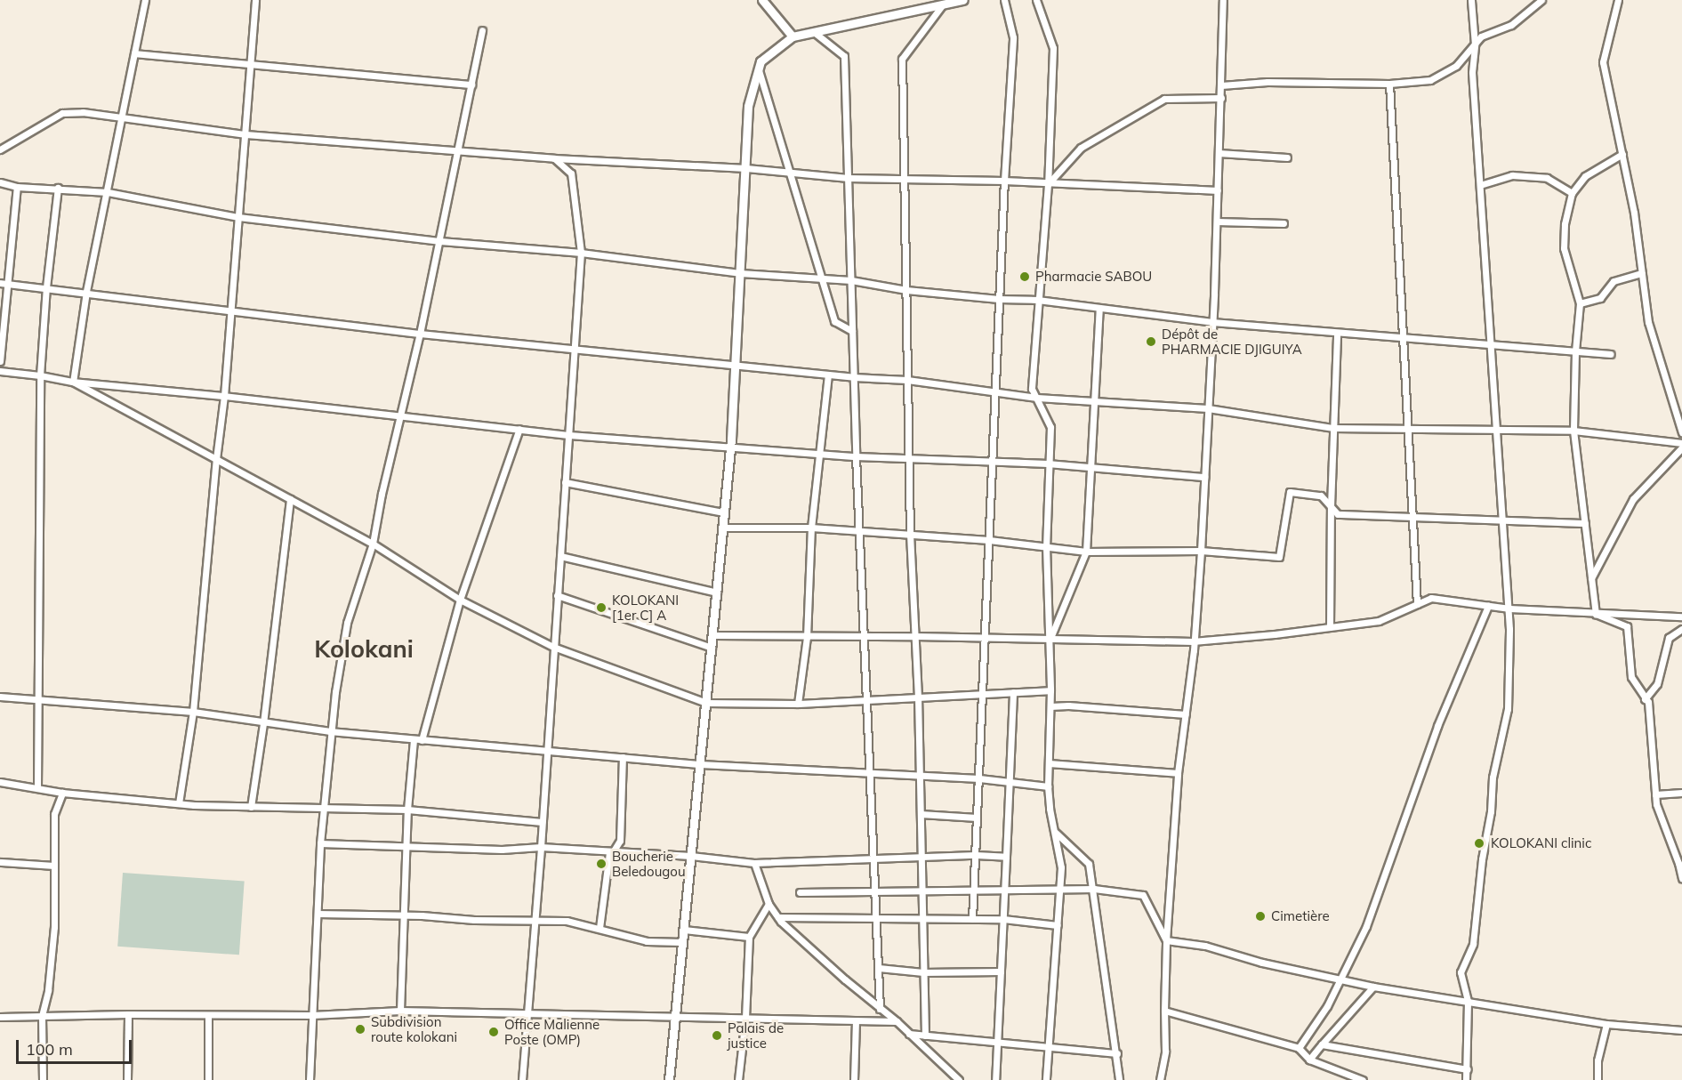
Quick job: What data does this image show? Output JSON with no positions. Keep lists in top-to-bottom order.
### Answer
{
  "districts": ["Kolokani"],
  "places": [
    "Pharmacie SABOU",
    "Dépôt de PHARMACIE DJIGUIYA",
    "KOLOKANI [1er C] A",
    "KOLOKANI clinic",
    "Boucherie Beledougou",
    "Cimetière",
    "Subdivision route kolokani",
    "Office Malienne Poste (OMP)",
    "Palais de justice"
  ],
  "scale_bar": "100 m"
}
